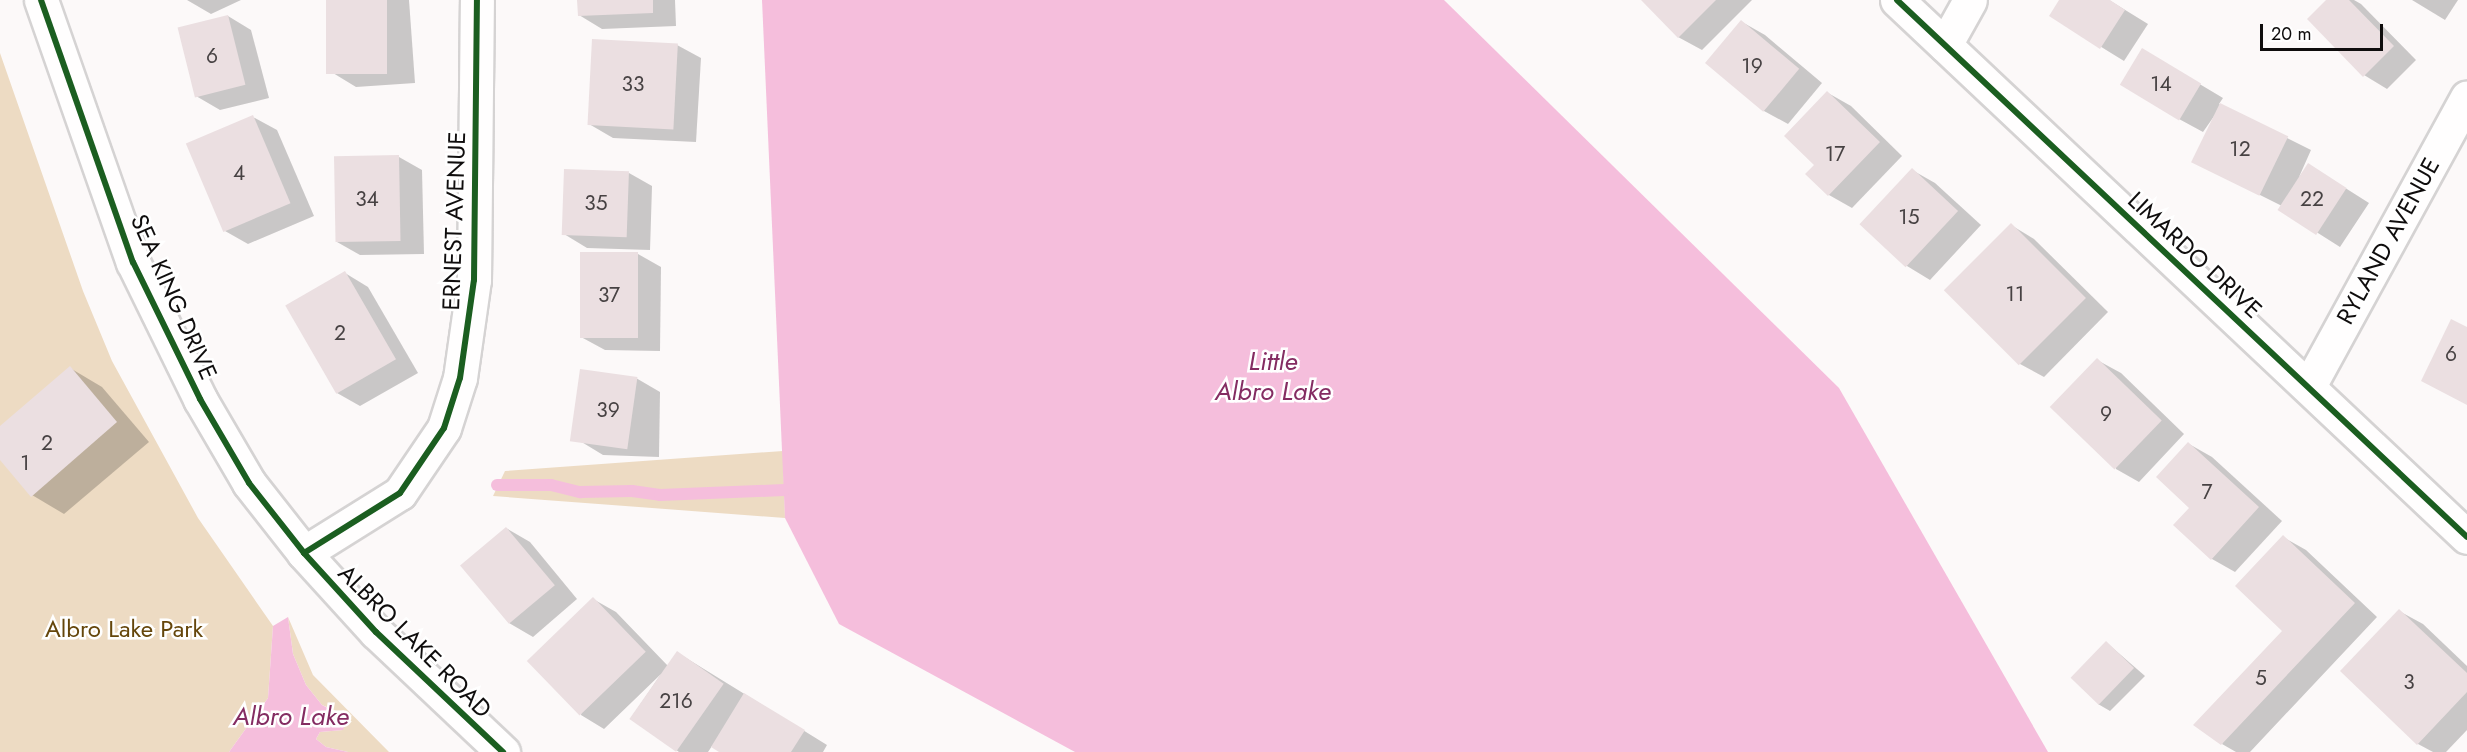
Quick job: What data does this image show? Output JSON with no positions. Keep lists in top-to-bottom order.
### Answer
{
  "streets": {
    "street": [
      "ERNEST AVENUE",
      "RYLAND AVENUE",
      "LIMARDO DRIVE",
      "SEA KING DRIVE",
      "ALBRO LAKE ROAD"
    ]
  },
  "crossings": [
    ["ERNEST AVENUE", "SEA KING DRIVE"],
    ["ERNEST AVENUE", "ALBRO LAKE ROAD"],
    ["RYLAND AVENUE", "LIMARDO DRIVE"],
    ["SEA KING DRIVE", "ALBRO LAKE ROAD"]
  ],
  "water": ["Little Albro Lake", "Albro Lake"],
  "parks": ["Albro Lake Park"],
  "house_numbers": [
    "6",
    "19",
    "33",
    "14",
    "12",
    "17",
    "4",
    "34",
    "22",
    "35",
    "15",
    "11",
    "37",
    "2",
    "6",
    "39",
    "9",
    "2",
    "1",
    "7",
    "5",
    "3",
    "216"
  ],
  "scale_bar": "20 m"
}
